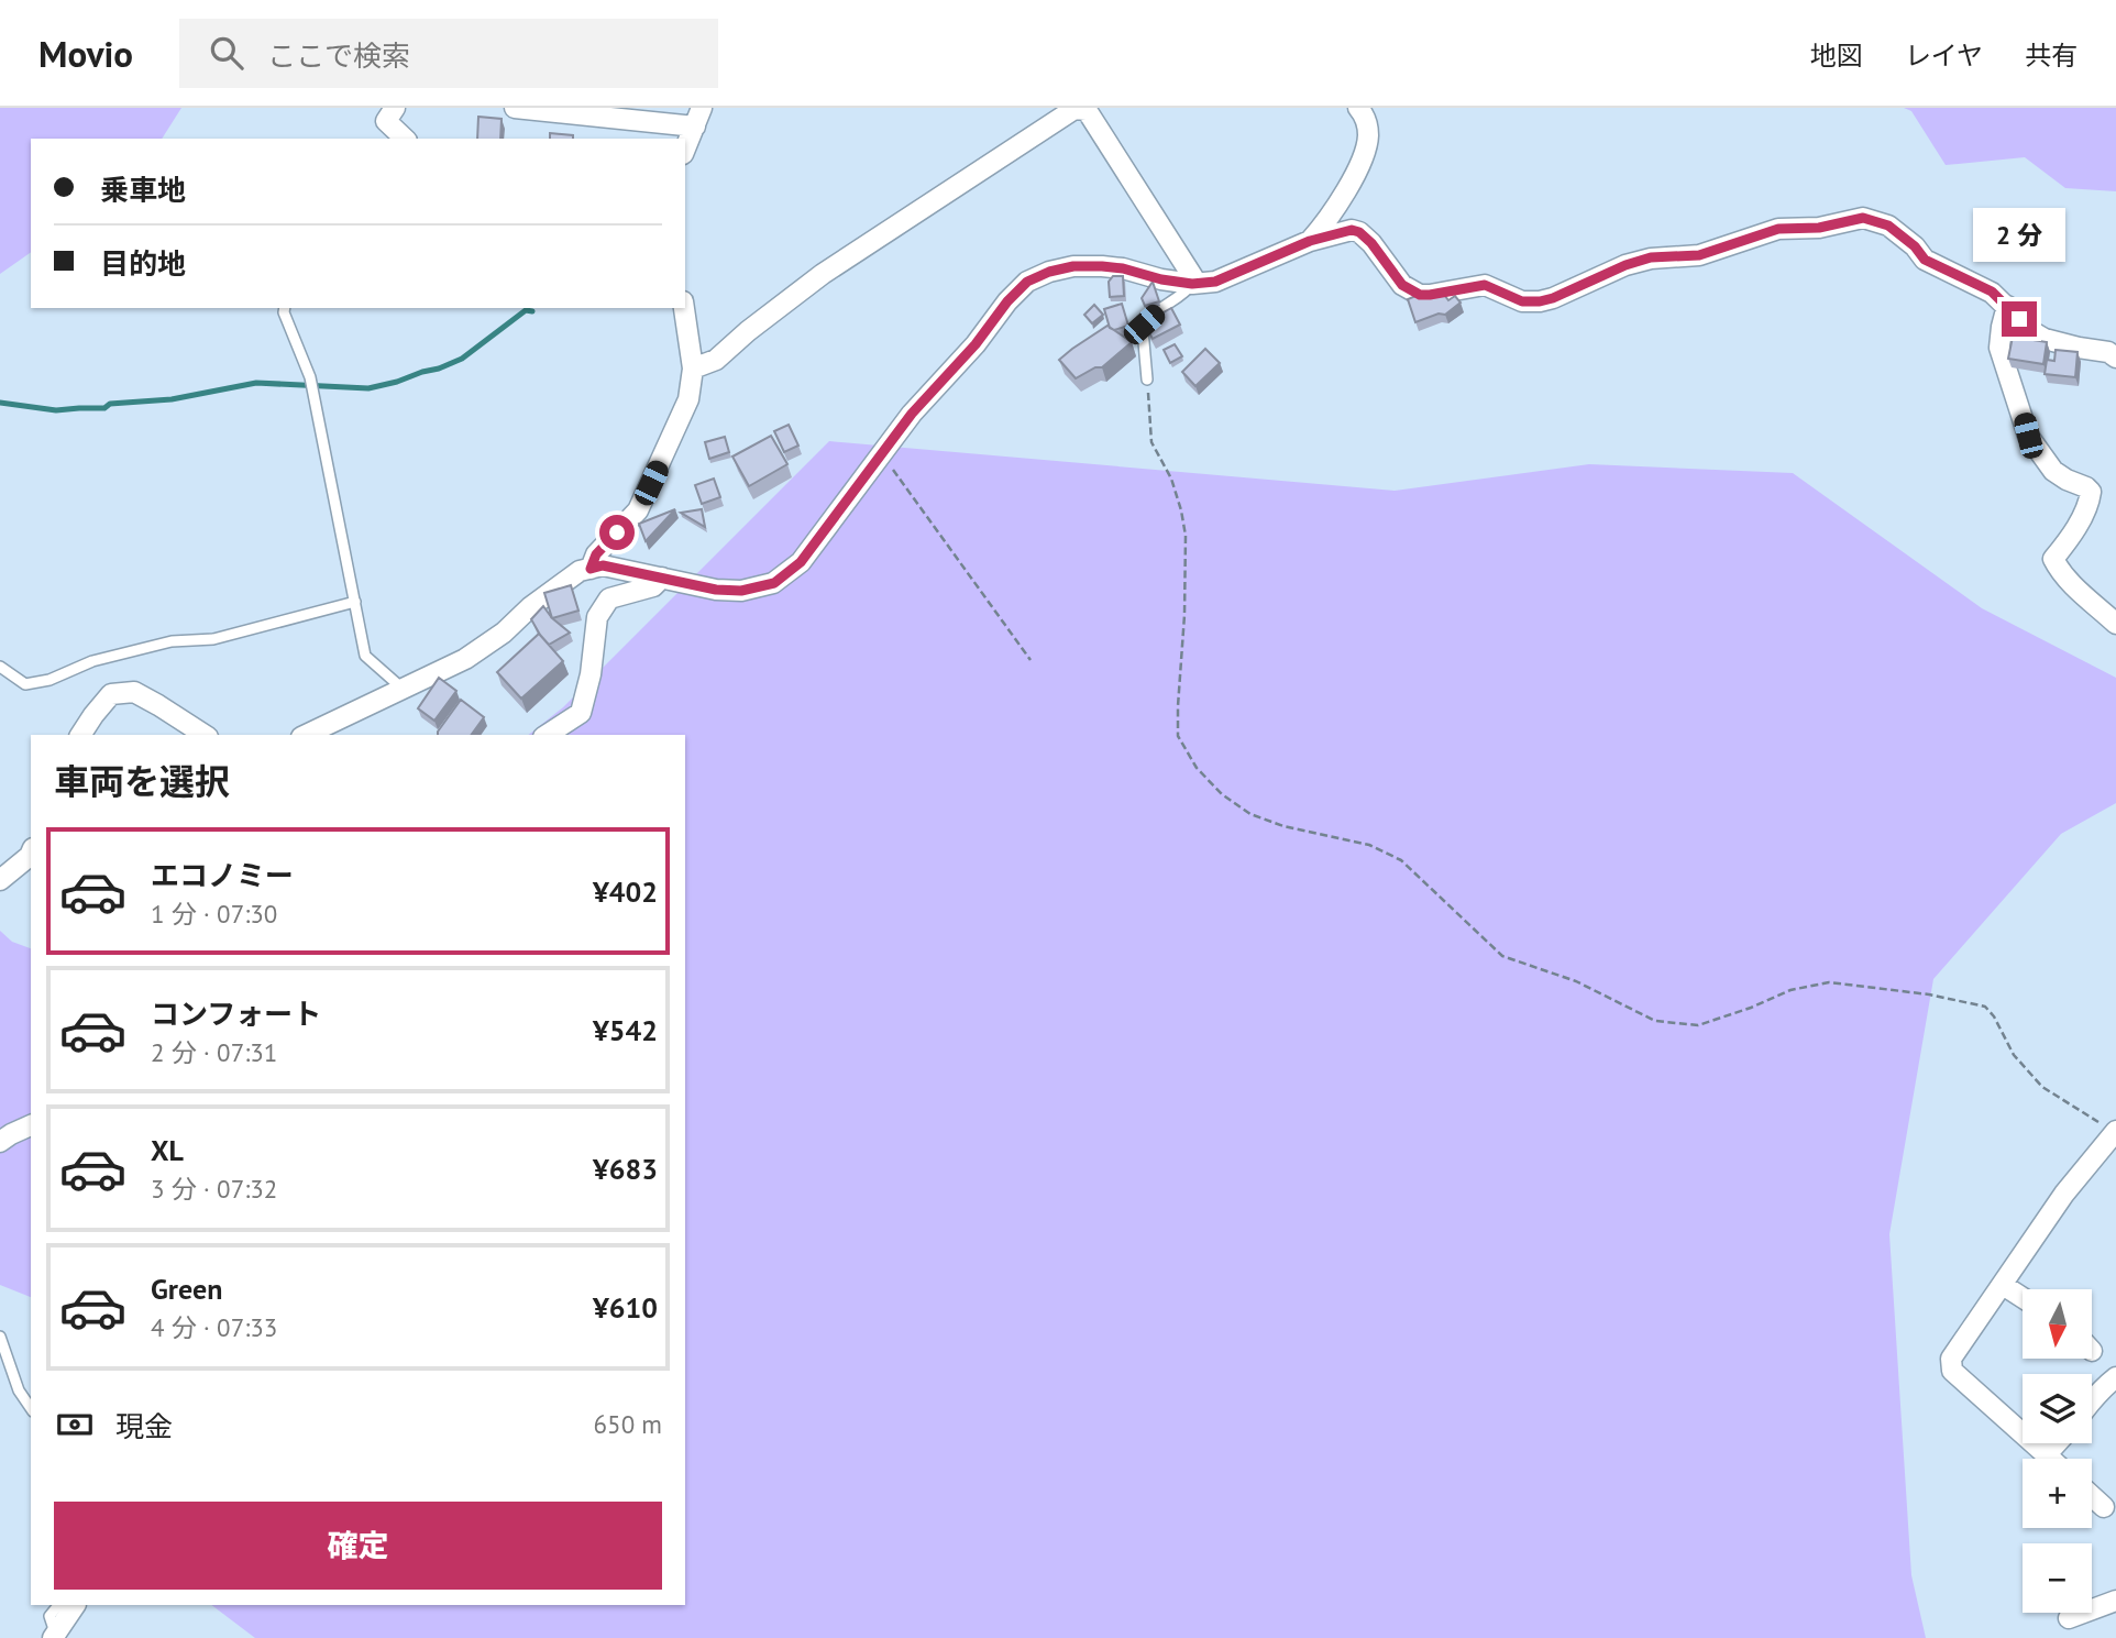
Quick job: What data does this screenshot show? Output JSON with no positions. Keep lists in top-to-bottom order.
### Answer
{
  "north": "bottom",
  "page": {
    "header": "Movio",
    "search": "ここで検索",
    "nav": ["地図", "レイヤ", "共有"],
    "banner": ["乗車地", "目的地"],
    "bubble": "2 分",
    "heading": "車両を選択",
    "list": [
      {
        "name": "エコノミー",
        "note": "1 分 · 07:30",
        "value": "¥402"
      },
      {
        "name": "コンフォート",
        "note": "2 分 · 07:31",
        "value": "¥542"
      },
      {
        "name": "XL",
        "note": "3 分 · 07:32",
        "value": "¥683"
      },
      {
        "name": "Green",
        "note": "4 分 · 07:33",
        "value": "¥610"
      }
    ],
    "map_buttons": ["+", "−"],
    "pay": ["現金", "650 m"],
    "buttons": "確定"
  }
}
